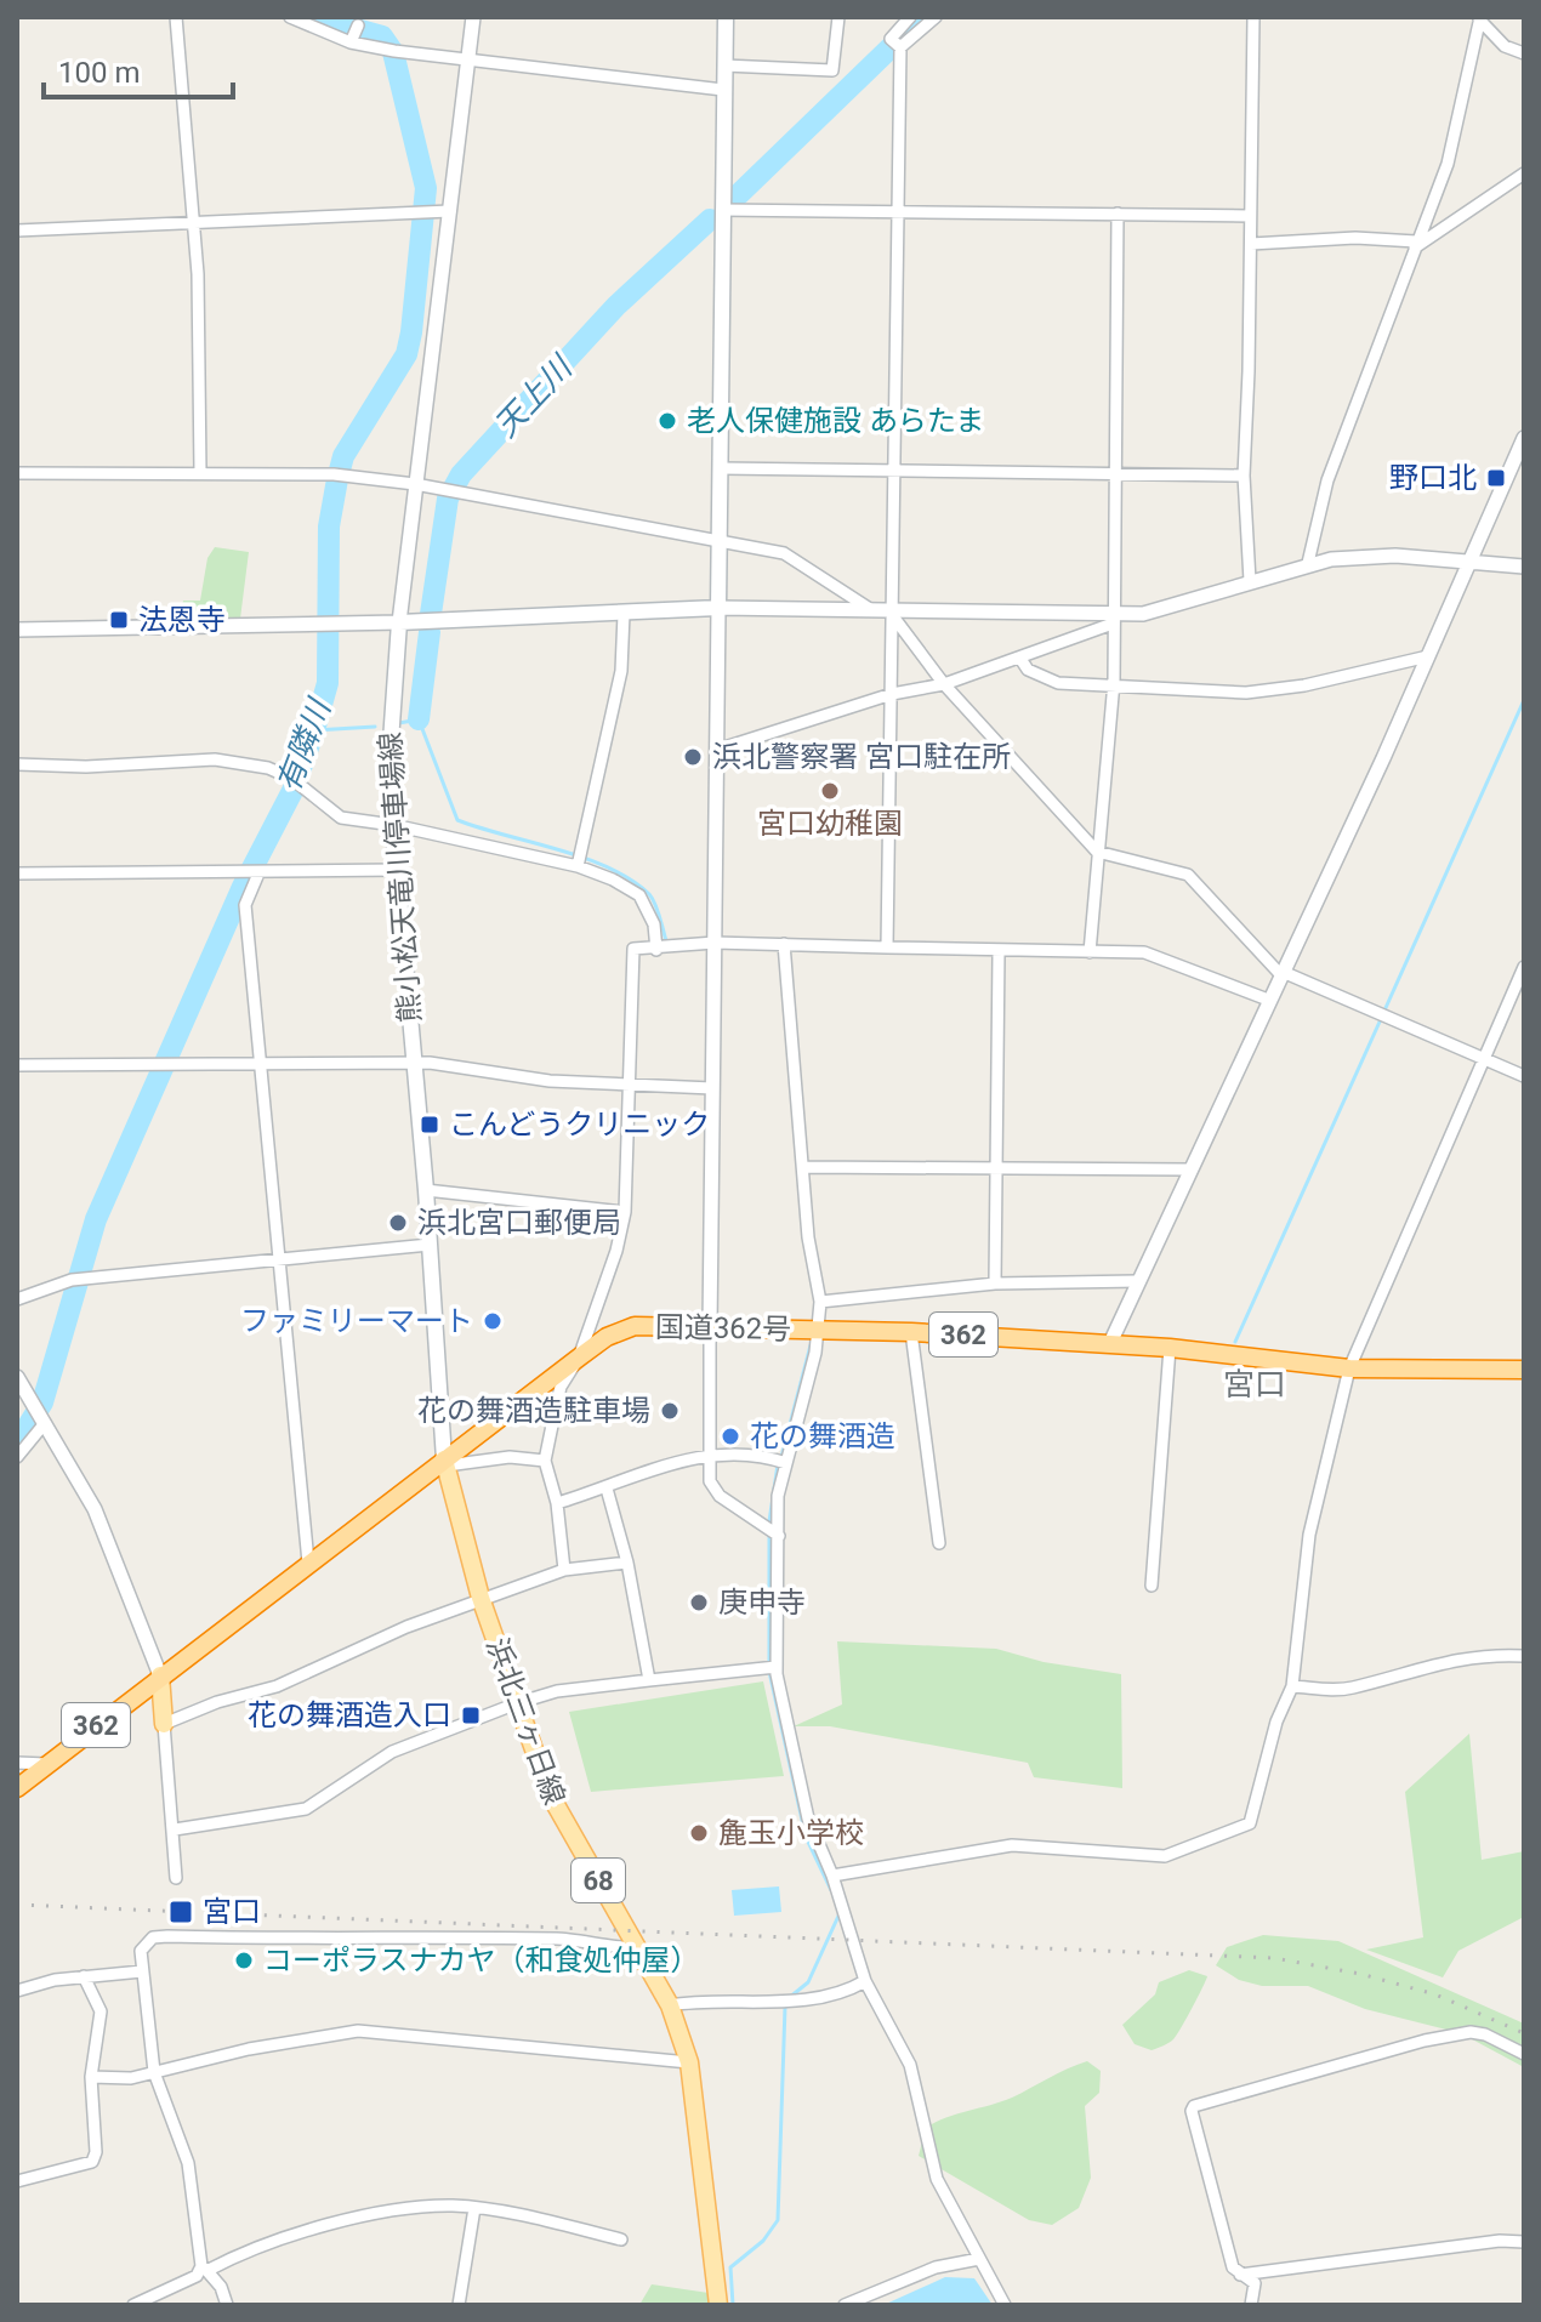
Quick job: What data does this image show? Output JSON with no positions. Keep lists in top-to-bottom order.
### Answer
{
  "streets": {
    "highway": ["国道362号", "362"],
    "main road": ["熊小松天竜川停車場線", "浜北三ヶ日線", "68"]
  },
  "crossings": [
    ["熊小松天竜川停車場線", "国道362号"],
    ["熊小松天竜川停車場線", "浜北三ヶ日線"],
    ["国道362号", "浜北三ヶ日線"]
  ],
  "districts": ["宮口"],
  "water": ["天上川", "有隣川"],
  "places": {
    "other": [
      "老人保健施設 あらたま",
      "浜北警察署 宮口駐在所",
      "宮口幼稚園",
      "浜北宮口郵便局",
      "ファミリーマート",
      "花の舞酒造駐車場",
      "花の舞酒造",
      "庚申寺",
      "麁玉小学校",
      "コーポラスナカヤ（和食処仲屋）"
    ],
    "transit": [
      "野口北",
      "法恩寺",
      "こんどうクリニック",
      "花の舞酒造入口",
      "宮口"
    ]
  },
  "scale_bar": "100 m"
}
